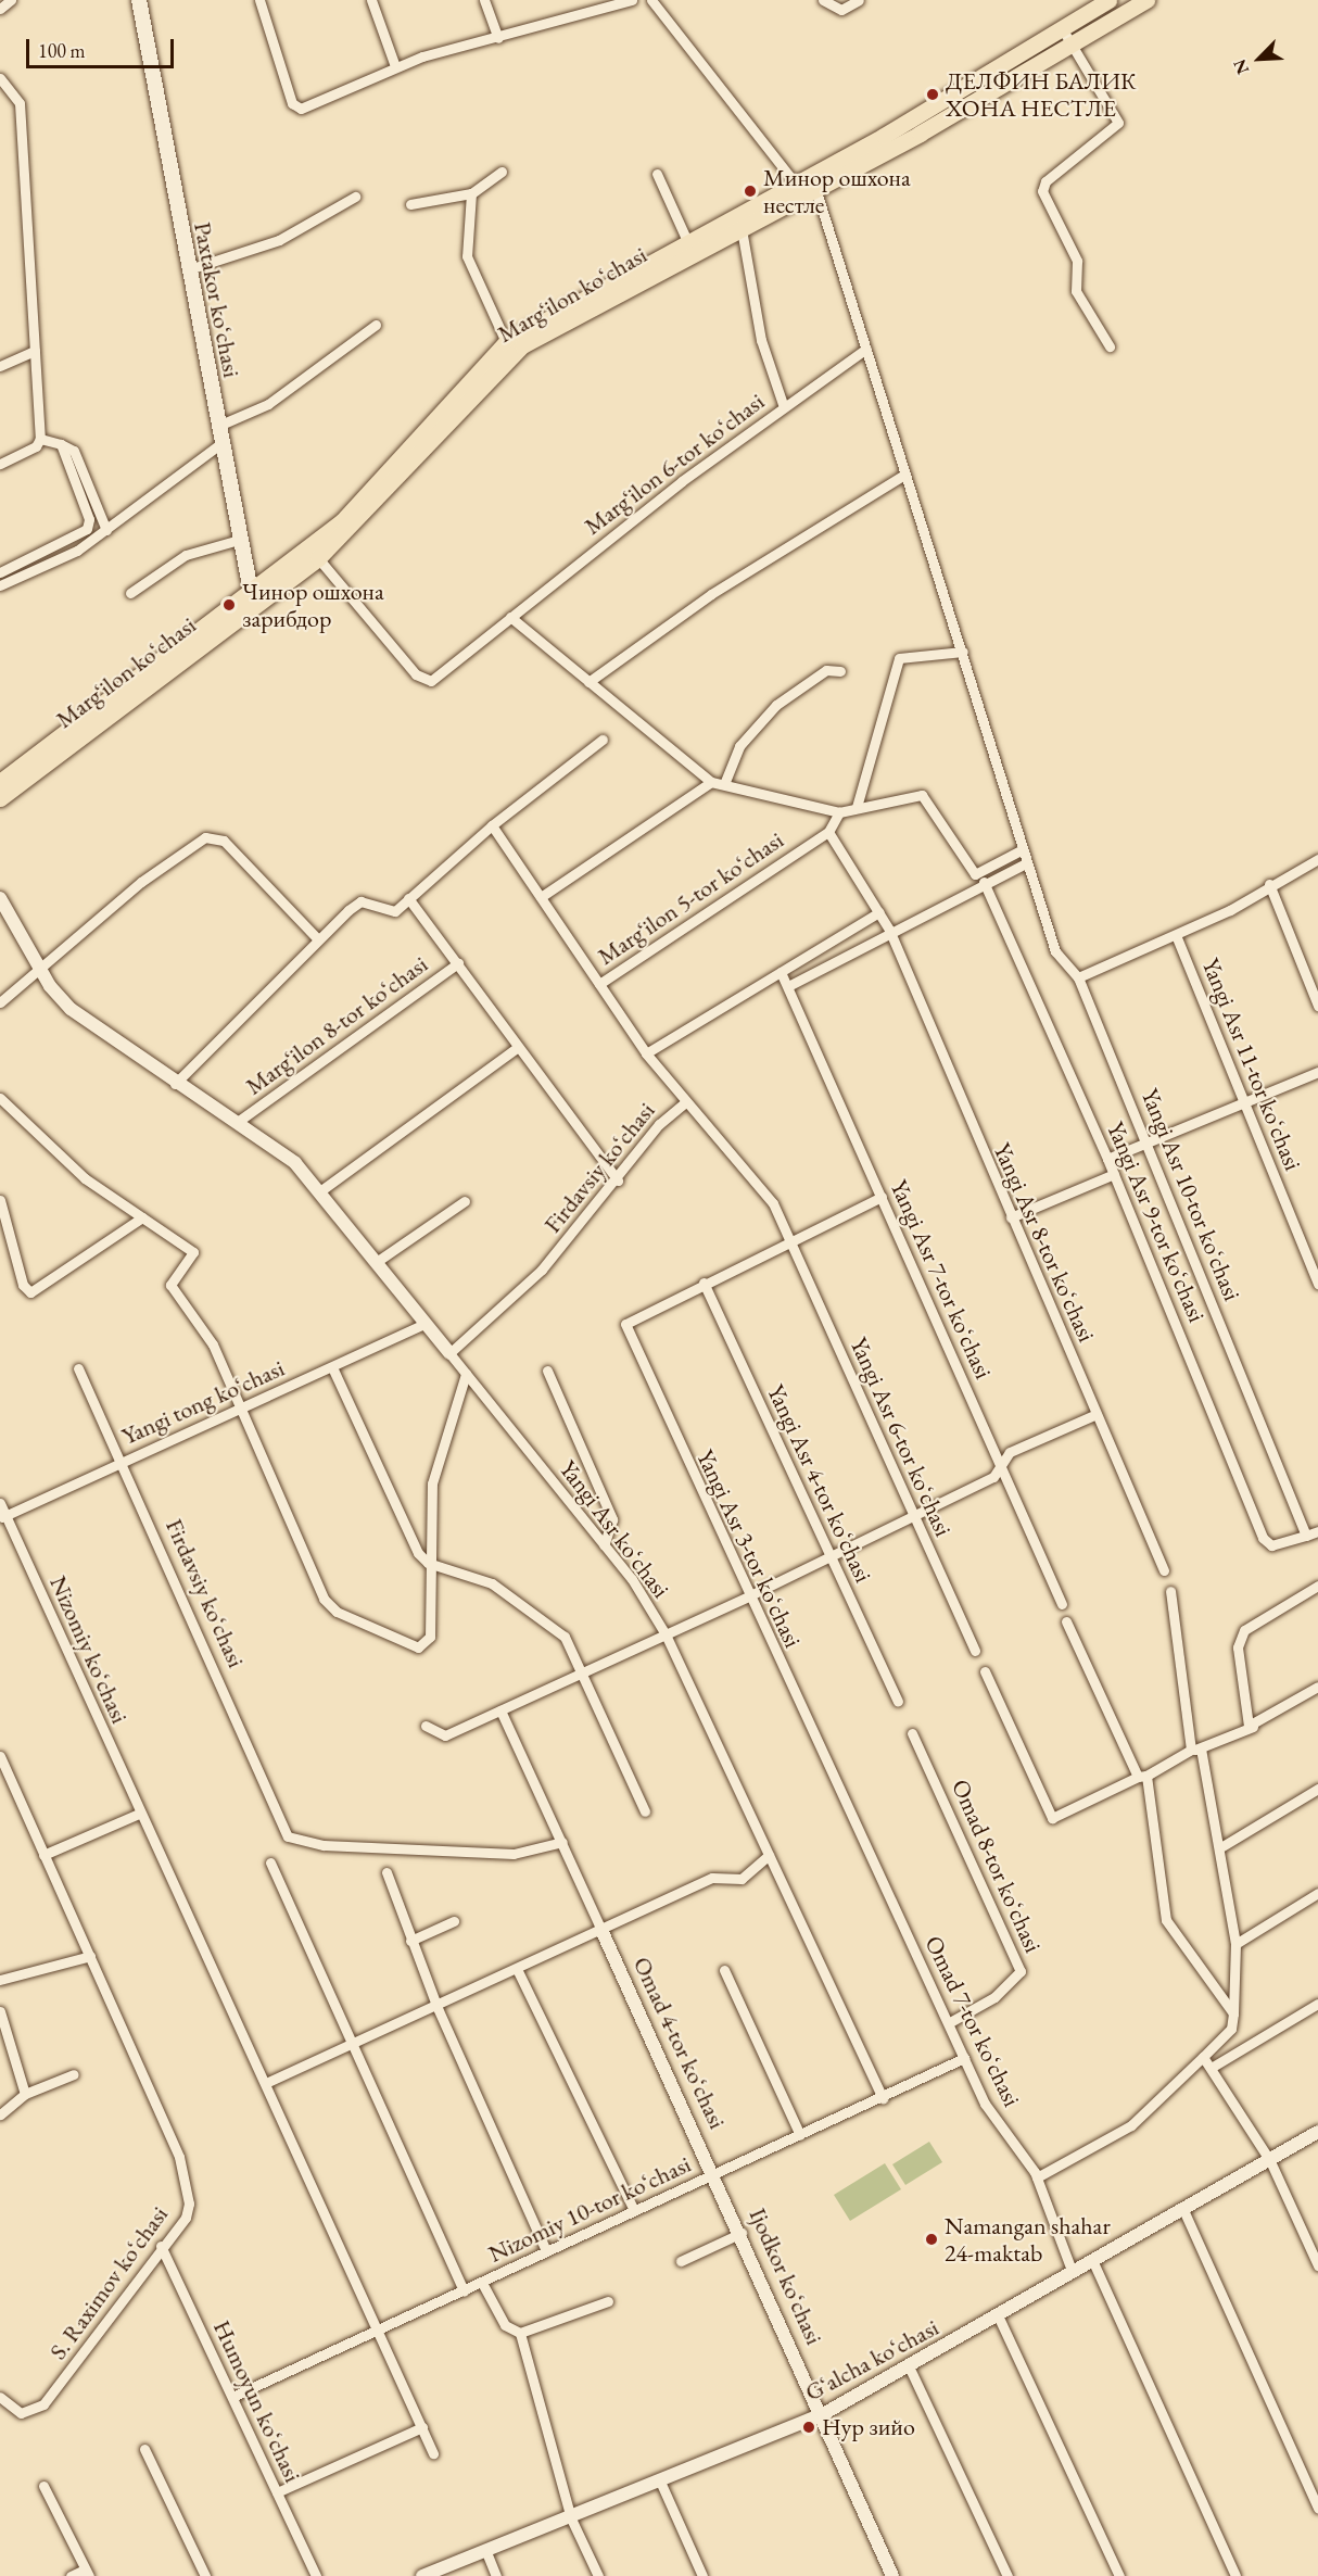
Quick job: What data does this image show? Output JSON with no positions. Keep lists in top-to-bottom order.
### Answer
{
  "streets": {
    "main road": ["Margʻilon koʻchasi", "Paxtakor koʻchasi"],
    "street": [
      "Margʻilon 6-tor koʻchasi",
      "Margʻilon 5-tor koʻchasi",
      "Margʻilon 8-tor koʻchasi",
      "Yangi Asr 11-tor koʻchasi",
      "Firdavsiy koʻchasi",
      "Yangi Asr 10-tor koʻchasi",
      "Yangi Asr 9-tor koʻchasi",
      "Yangi Asr 8-tor koʻchasi",
      "Yangi Asr 7-tor koʻchasi",
      "Yangi tong koʻchasi",
      "Yangi Asr 6-tor koʻchasi",
      "Yangi Asr 4-tor koʻchasi",
      "Yangi Asr koʻchasi",
      "Yangi Asr 3-tor koʻchasi",
      "Nizomiy koʻchasi",
      "Omad 8-tor koʻchasi",
      "Omad 7-tor koʻchasi",
      "Omad 4-tor koʻchasi",
      "Nizomiy 10-tor koʻchasi",
      "Ijodkor koʻchasi",
      "S. Raximov koʻchasi",
      "Gʻalcha koʻchasi",
      "Humoyun koʻchasi"
    ]
  },
  "crossings": [
    ["Margʻilon koʻchasi", "Paxtakor koʻchasi"],
    ["Margʻilon koʻchasi", "Margʻilon 6-tor koʻchasi"],
    ["Margʻilon koʻchasi", "Yangi Asr 10-tor koʻchasi"],
    ["Margʻilon 6-tor koʻchasi", "Yangi Asr 10-tor koʻchasi"],
    ["Firdavsiy koʻchasi", "Yangi tong koʻchasi"],
    ["Firdavsiy koʻchasi", "Yangi Asr 6-tor koʻchasi"],
    ["Firdavsiy koʻchasi", "Yangi Asr koʻchasi"],
    ["Yangi Asr 10-tor koʻchasi", "Yangi Asr 9-tor koʻchasi"],
    ["Yangi tong koʻchasi", "Nizomiy koʻchasi"],
    ["Yangi Asr 4-tor koʻchasi", "Yangi Asr 3-tor koʻchasi"],
    ["Yangi Asr koʻchasi", "Nizomiy 10-tor koʻchasi"],
    ["Yangi Asr 3-tor koʻchasi", "Omad 7-tor koʻchasi"],
    ["Nizomiy koʻchasi", "Nizomiy 10-tor koʻchasi"],
    ["Omad 8-tor koʻchasi", "Omad 7-tor koʻchasi"],
    ["Omad 7-tor koʻchasi", "Nizomiy 10-tor koʻchasi"],
    ["Omad 7-tor koʻchasi", "Gʻalcha koʻchasi"],
    ["Omad 4-tor koʻchasi", "Nizomiy 10-tor koʻchasi"],
    ["Omad 4-tor koʻchasi", "Ijodkor koʻchasi"],
    ["Nizomiy 10-tor koʻchasi", "Ijodkor koʻchasi"],
    ["Nizomiy 10-tor koʻchasi", "Humoyun koʻchasi"],
    ["Ijodkor koʻchasi", "Gʻalcha koʻchasi"],
    ["S. Raximov koʻchasi", "Humoyun koʻchasi"]
  ],
  "places": [
    "ДЕЛФИН БАЛИК ХОНА НЕСТЛЕ",
    "Минор ошхона нестле",
    "Чинор ошхона зарибдор",
    "Namangan shahar 24-maktab",
    "Нур зийо"
  ],
  "scale_bar": "100 m",
  "north": "bottom left"
}
